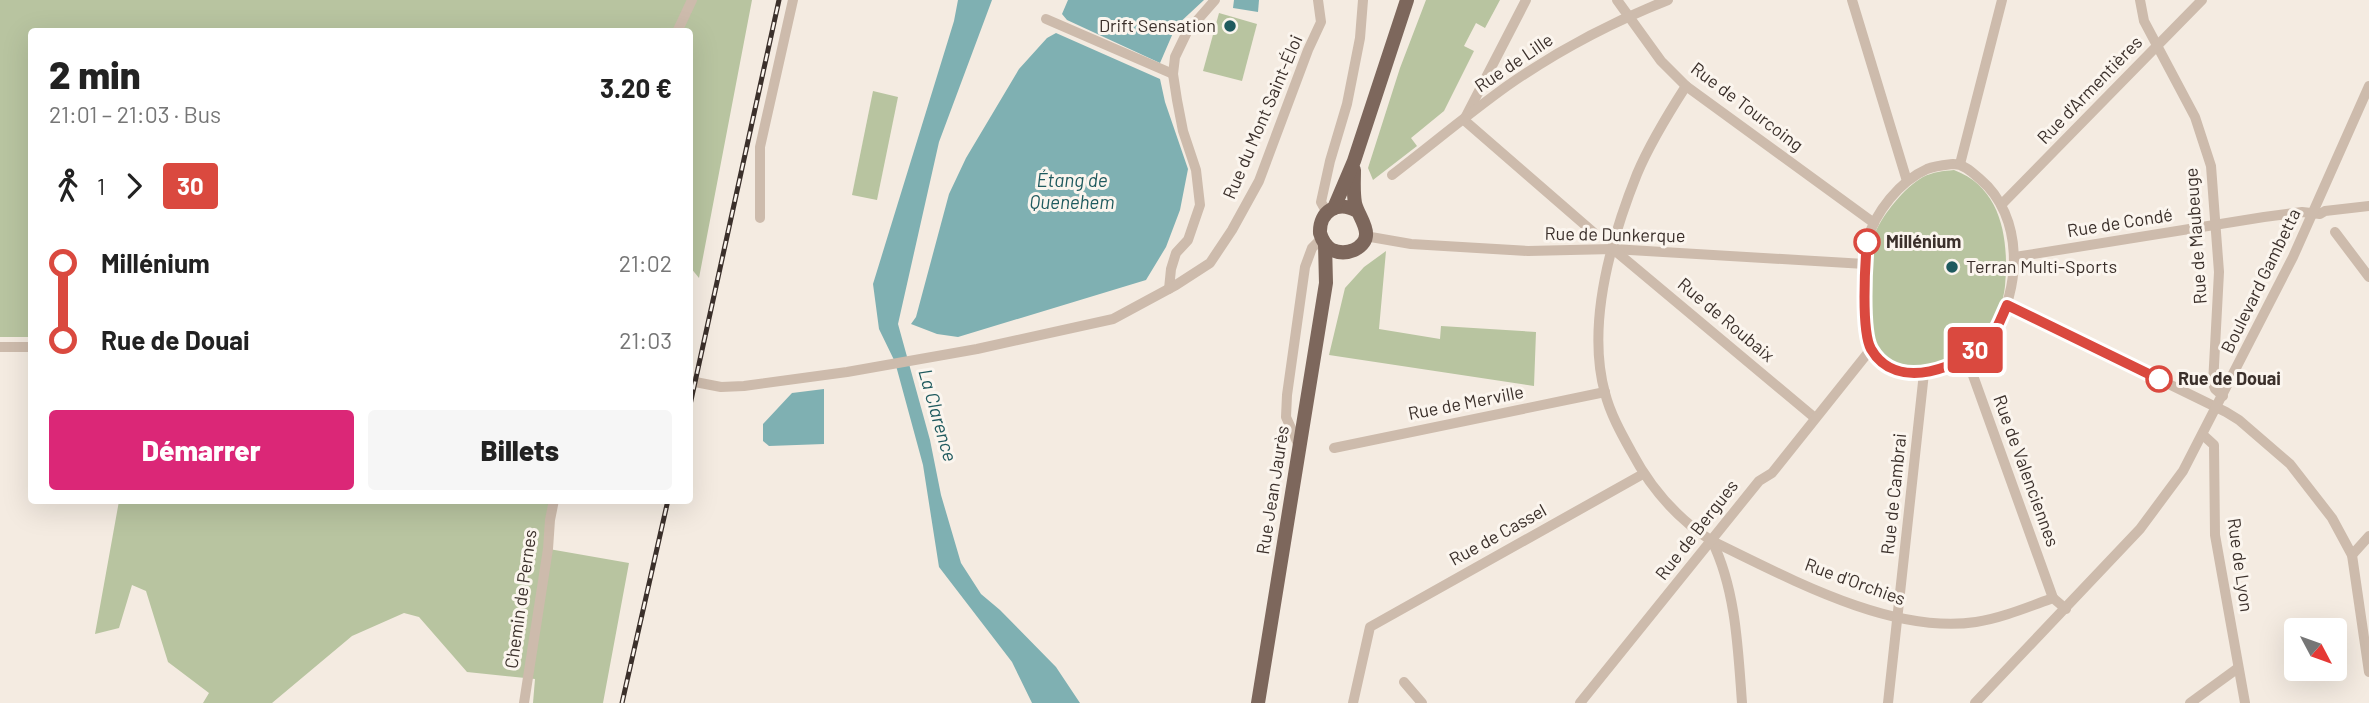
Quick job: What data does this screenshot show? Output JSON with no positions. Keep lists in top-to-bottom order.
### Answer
{
  "streets": {
    "main road": ["Rue Jean Jaurès"],
    "street": [
      "Rue de Lille",
      "Rue d'Armentières",
      "Rue de Tourcoing",
      "Rue du Mont Saint-Éloi",
      "Rue de Condé",
      "Rue de Dunkerque",
      "Rue de Maubeuge",
      "Boulevard Gambetta",
      "Rue de Roubaix",
      "Rue de Merville",
      "Rue de Valenciennes",
      "Rue de Cambrai",
      "Rue de Bergues",
      "Rue de Cassel",
      "Rue de Lyon",
      "Rue d'Orchies",
      "Chemin de Pernes"
    ]
  },
  "crossings": [
    ["Rue de Lille", "Rue de Tourcoing"],
    ["Rue d'Armentières", "Rue de Tourcoing"],
    ["Rue d'Armentières", "Rue de Condé"],
    ["Rue d'Armentières", "Rue de Dunkerque"],
    ["Rue d'Armentières", "Rue de Maubeuge"],
    ["Rue d'Armentières", "Rue de Valenciennes"],
    ["Rue d'Armentières", "Rue de Cambrai"],
    ["Rue d'Armentières", "Rue de Bergues"],
    ["Rue de Tourcoing", "Rue de Condé"],
    ["Rue de Tourcoing", "Rue de Dunkerque"],
    ["Rue de Tourcoing", "Rue de Valenciennes"],
    ["Rue de Tourcoing", "Rue de Cambrai"],
    ["Rue de Tourcoing", "Rue de Bergues"],
    ["Rue de Tourcoing", "Rue d'Orchies"],
    ["Rue de Condé", "Rue de Dunkerque"],
    ["Rue de Condé", "Rue de Maubeuge"],
    ["Rue de Condé", "Boulevard Gambetta"],
    ["Rue de Condé", "Rue de Valenciennes"],
    ["Rue de Condé", "Rue de Cambrai"],
    ["Rue de Condé", "Rue de Bergues"],
    ["Rue de Dunkerque", "Rue de Roubaix"],
    ["Rue de Dunkerque", "Rue de Valenciennes"],
    ["Rue de Dunkerque", "Rue Jean Jaurès"],
    ["Rue de Dunkerque", "Rue de Cambrai"],
    ["Rue de Dunkerque", "Rue de Bergues"],
    ["Rue de Dunkerque", "Rue d'Orchies"],
    ["Rue de Maubeuge", "Boulevard Gambetta"],
    ["Boulevard Gambetta", "Rue de Lyon"],
    ["Rue de Roubaix", "Rue de Bergues"],
    ["Rue de Roubaix", "Rue d'Orchies"],
    ["Rue de Merville", "Rue d'Orchies"],
    ["Rue de Valenciennes", "Rue de Cambrai"],
    ["Rue de Valenciennes", "Rue de Bergues"],
    ["Rue de Valenciennes", "Rue d'Orchies"],
    ["Rue de Cambrai", "Rue de Bergues"],
    ["Rue de Cambrai", "Rue d'Orchies"],
    ["Rue de Bergues", "Rue d'Orchies"],
    ["Rue de Cassel", "Rue d'Orchies"]
  ],
  "water": ["Étang de Quenehem", "La Clarence"],
  "places": [
    "Drift Sensation",
    "Millénium",
    "Terran Multi-Sports",
    "Rue de Douai"
  ],
  "lines": ["bus line 30"],
  "north": "bottom right",
  "page": {
    "on_map": "30",
    "heading": ["2 min", "21:01 – 21:03 · Bus", "3.20 €"],
    "legs": ["1", "30"],
    "list": [
      {
        "name": "Millénium",
        "value": "21:02"
      },
      {
        "name": "Rue de Douai",
        "value": "21:03"
      }
    ],
    "buttons": ["Démarrer", "Billets"]
  }
}
